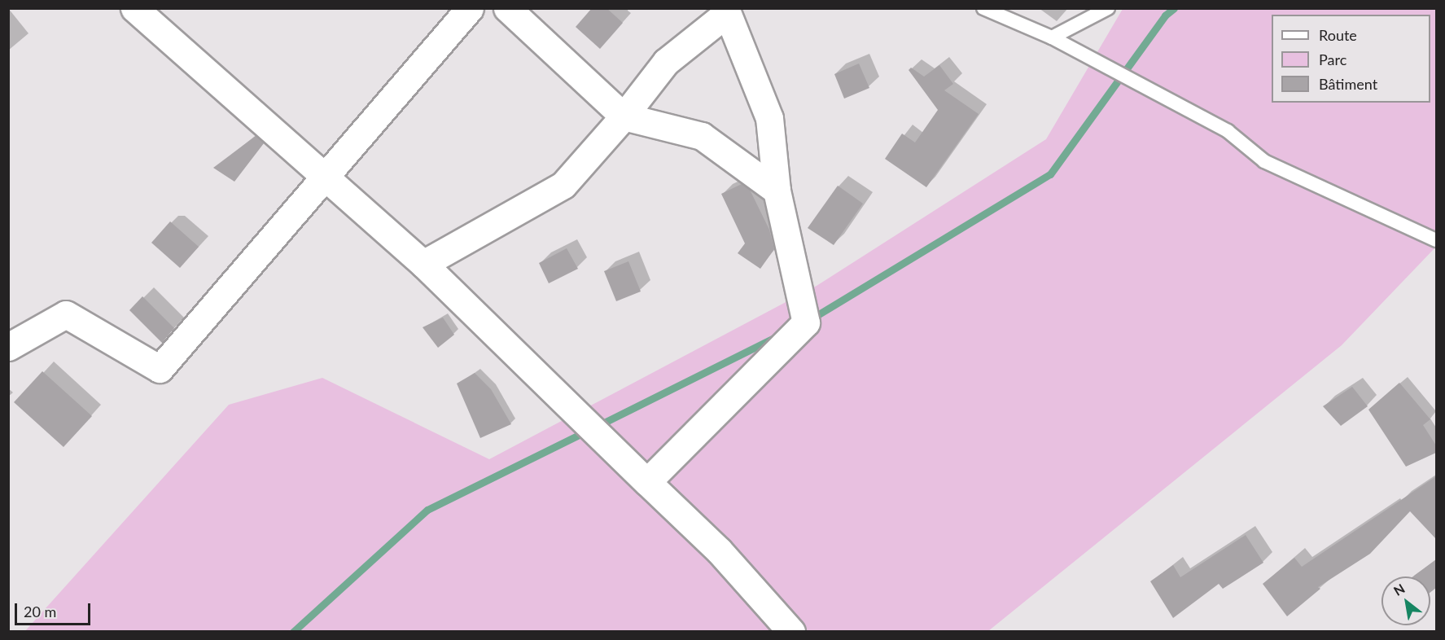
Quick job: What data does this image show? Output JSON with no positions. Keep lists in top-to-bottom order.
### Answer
{
  "legend": ["Route", "Parc", "Bâtiment"],
  "scale_bar": "20 m",
  "north": "top left"
}
